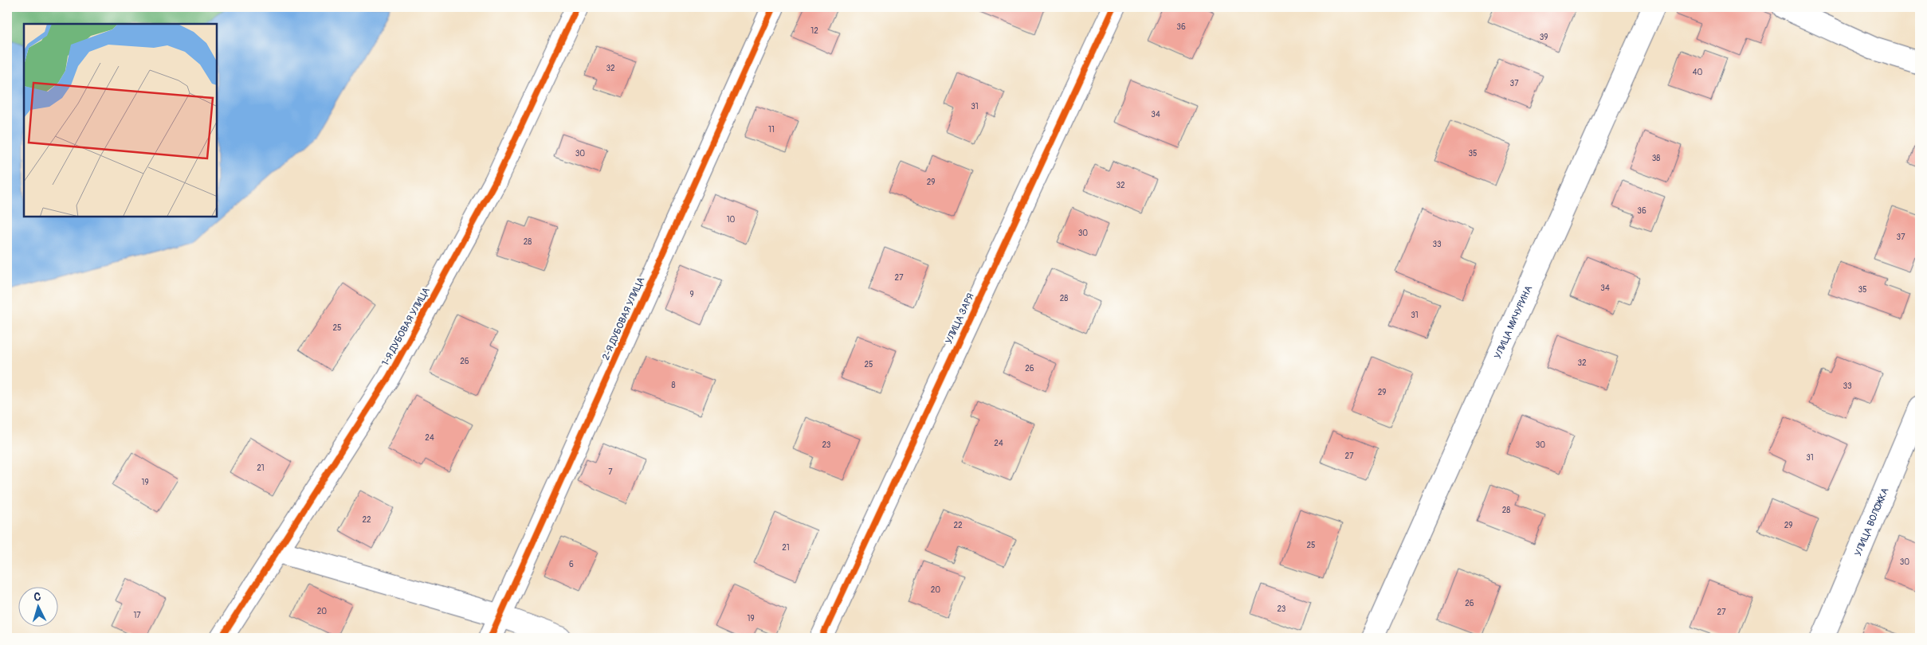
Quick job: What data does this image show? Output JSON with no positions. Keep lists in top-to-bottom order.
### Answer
{
  "streets": {
    "street": [
      "2-Я ДУБОВАЯ УЛИЦА",
      "УЛИЦА ЗАРЯ",
      "УЛИЦА МИЧУРИНА",
      "1-Я ДУБОВАЯ УЛИЦА",
      "УЛИЦА ВОЛОЖКА"
    ]
  },
  "house_numbers": [
    "36",
    "12",
    "39",
    "32",
    "40",
    "37",
    "31",
    "34",
    "11",
    "30",
    "35",
    "38",
    "29",
    "32",
    "36",
    "10",
    "30",
    "37",
    "28",
    "33",
    "27",
    "34",
    "35",
    "9",
    "28",
    "31",
    "25",
    "26",
    "32",
    "25",
    "26",
    "8",
    "33",
    "29",
    "24",
    "24",
    "23",
    "30",
    "27",
    "31",
    "21",
    "7",
    "19",
    "28",
    "22",
    "22",
    "29",
    "25",
    "21",
    "30",
    "6",
    "20",
    "26",
    "23",
    "20",
    "27",
    "17",
    "19"
  ],
  "north": "top"
}
